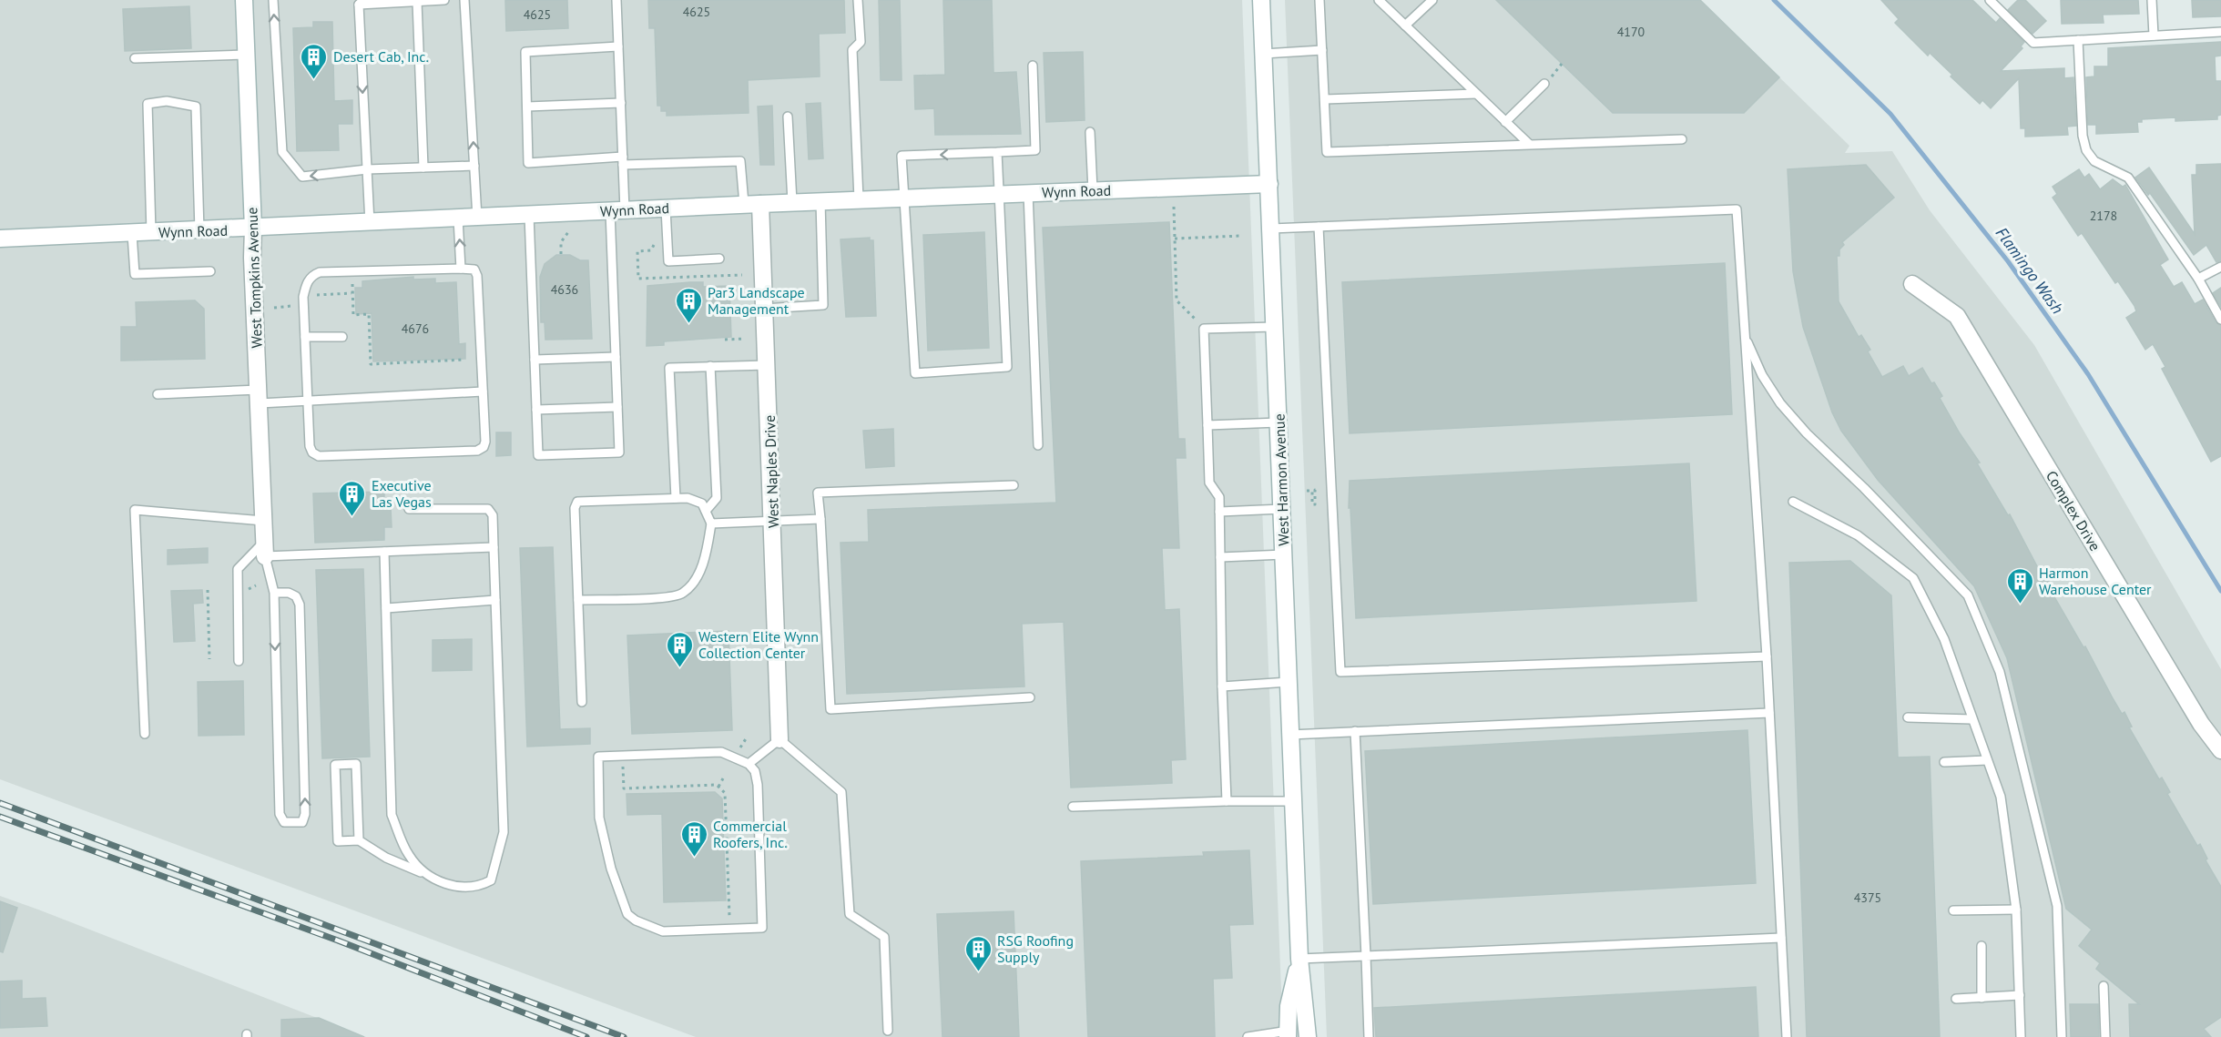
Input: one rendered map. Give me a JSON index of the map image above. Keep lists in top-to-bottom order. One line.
{"streets":{"street":["Wynn Road","West Tompkins Avenue","West Naples Drive","West Harmon Avenue","Complex Drive"]},"crossings":[["Wynn Road","West Tompkins Avenue"],["Wynn Road","West Naples Drive"],["Wynn Road","West Harmon Avenue"]],"water":["Flamingo Wash"],"places":{"building":["Desert Cab, Inc.","Par3 Landscape Management","Executive Las Vegas","Harmon Warehouse Center","Western Elite Wynn Collection Center","Commercial Roofers, Inc.","RSG Roofing Supply"]},"house_numbers":["4625","4625","4170","2178","4636","4676","4375"]}
